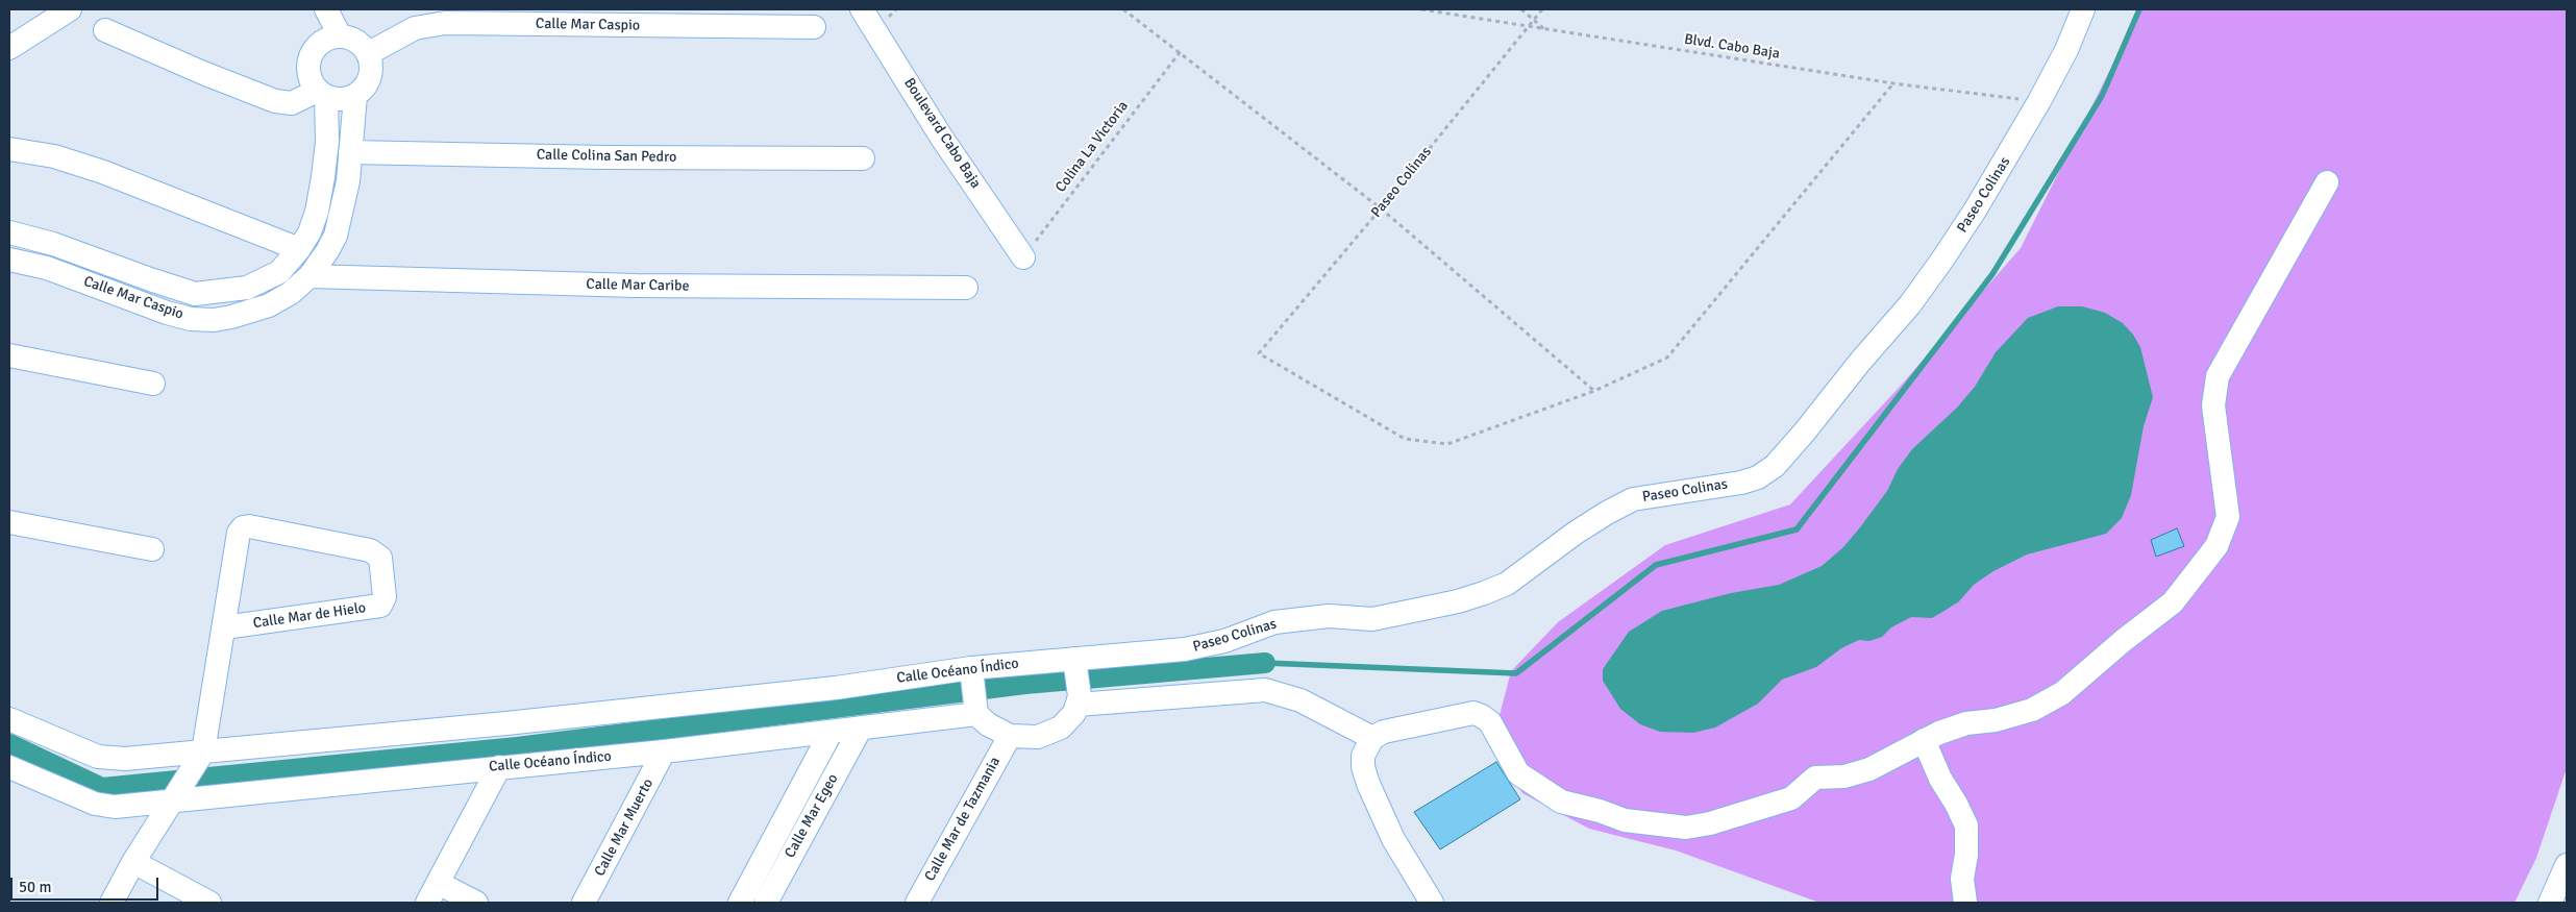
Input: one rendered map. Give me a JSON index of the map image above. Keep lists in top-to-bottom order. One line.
{"streets":{"street":["Calle Mar Caspio","Boulevard Cabo Baja","Calle Colina San Pedro","Paseo Colinas","Calle Mar Caribe","Calle Mar de Hielo","Calle Océano Índico","Calle Mar Egeo","Calle Mar de Tazmania","Calle Mar Muerto"],"path":["Blvd. Cabo Baja","Colina La Victoria"]},"crossings":[["Calle Mar Caspio","Calle Colina San Pedro"],["Calle Mar Caspio","Calle Mar Caribe"],["Blvd. Cabo Baja","Paseo Colinas"],["Boulevard Cabo Baja","Colina La Victoria"],["Paseo Colinas","Calle Océano Índico"],["Calle Mar de Hielo","Calle Océano Índico"],["Calle Océano Índico","Calle Mar Egeo"],["Calle Océano Índico","Calle Mar Muerto"]],"scale_bar":"50 m"}
